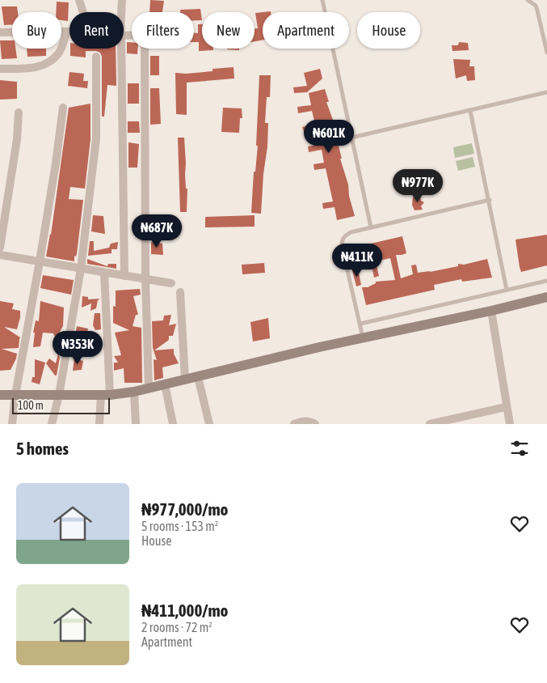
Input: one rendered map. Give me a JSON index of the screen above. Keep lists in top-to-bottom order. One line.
{"scale_bar":"100 m","page":{"chip":["Buy","Rent","Filters","New","Apartment","House"],"price":["₦601K","₦977K","₦687K","₦411K","₦353K"],"scale":"100 m","heading":"5 homes","list":[{"name":"₦977,000/mo","note":"5 rooms · 153 m² · House"},{"name":"₦411,000/mo","note":"2 rooms · 72 m² · Apartment"}]}}
